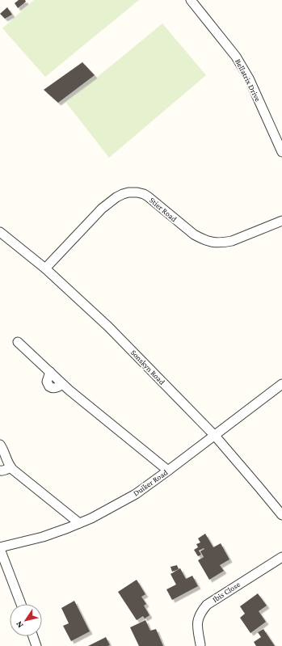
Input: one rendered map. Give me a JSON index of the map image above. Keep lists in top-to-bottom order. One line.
{"streets":{"street":["Bellatrix Drive","Stier Road","Sonskyn Road","Duiker Road","Ibis Close"]},"crossings":[["Stier Road","Sonskyn Road"],["Sonskyn Road","Duiker Road"]],"north":"bottom left"}
